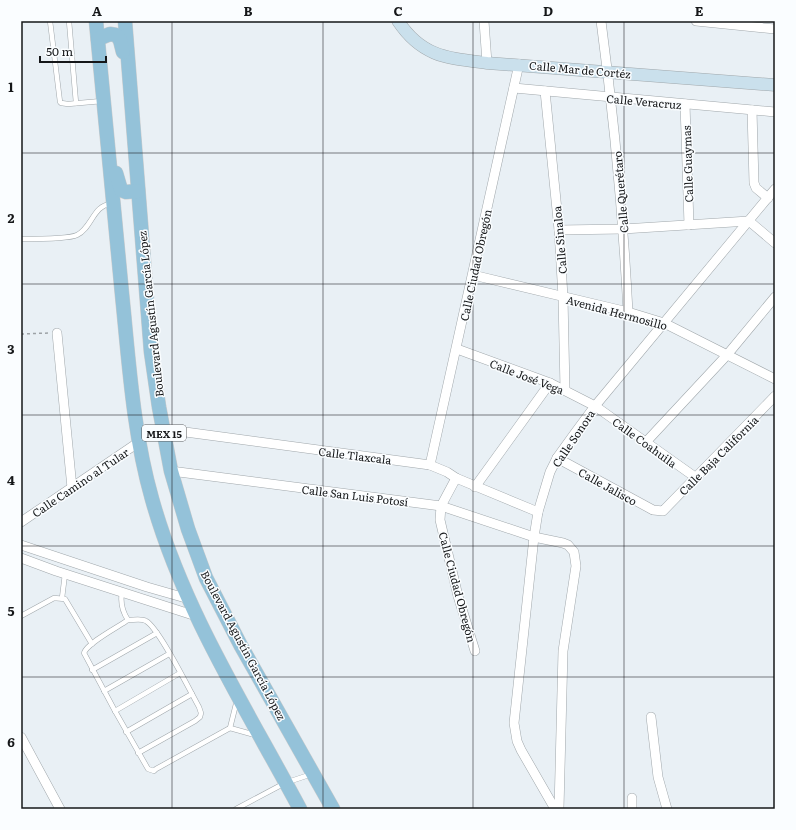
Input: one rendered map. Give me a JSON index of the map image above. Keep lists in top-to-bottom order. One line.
{"streets":{"main road":["Boulevard Agustín García López","MEX 15"],"street":["Calle Mar de Cortéz","Calle Veracruz","Calle Guaymas","Calle Querétaro","Calle Sinaloa","Calle Ciudad Obregón","Avenida Hermosillo","Calle José Vega","Calle Sonora","Calle Coahuila","Calle Tlaxcala","Calle Baja California","Calle Camino al Tular","Calle Jalisco","Calle San Luis Potosí"]},"crossings":[["Calle Mar de Cortéz","Calle Querétaro"],["Calle Mar de Cortéz","Calle Ciudad Obregón"],["Calle Veracruz","Calle Guaymas"],["Calle Veracruz","Calle Querétaro"],["Calle Veracruz","Calle Sinaloa"],["Calle Veracruz","Calle Ciudad Obregón"],["Calle Querétaro","Avenida Hermosillo"],["Calle Sinaloa","Avenida Hermosillo"],["Calle Sinaloa","Calle José Vega"],["Calle Ciudad Obregón","Avenida Hermosillo"],["Calle Ciudad Obregón","Calle José Vega"],["Calle Ciudad Obregón","Calle Tlaxcala"],["Calle Ciudad Obregón","Calle San Luis Potosí"],["Avenida Hermosillo","Calle Sonora"],["Boulevard Agustín García López","Calle Tlaxcala"],["Boulevard Agustín García López","Calle San Luis Potosí"],["Calle José Vega","Calle Sonora"],["Calle José Vega","Calle Coahuila"],["MEX 15","Calle Camino al Tular"],["Calle Sonora","Calle Coahuila"],["Calle Sonora","Calle Tlaxcala"],["Calle Sonora","Calle Jalisco"],["Calle Sonora","Calle San Luis Potosí"],["Calle Coahuila","Calle Baja California"],["Calle Baja California","Calle Jalisco"]],"scale_bar":"50 m","grid":{"columns":["A","B","C","D","E"],"rows":["1","2","3","4","5","6"]}}
